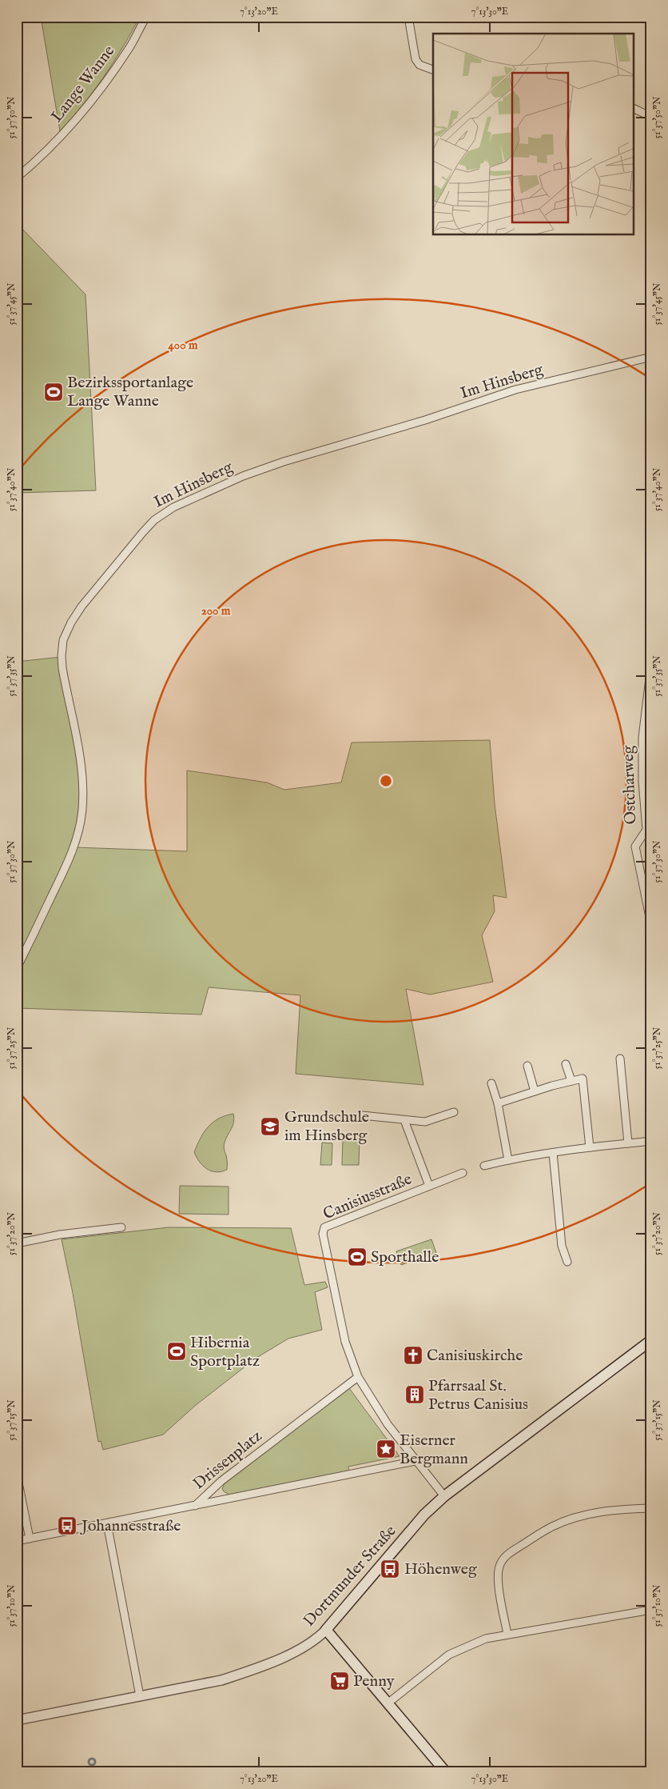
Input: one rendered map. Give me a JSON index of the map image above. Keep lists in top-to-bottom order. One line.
{"streets":{"main road":["Dortmunder Straße"],"street":["Lange Wanne","Im Hinsberg","Ostcharweg","Canisiusstraße","Drissenplatz"]},"crossings":[["Canisiusstraße","Drissenplatz"]],"places":{"sports":["Bezirkssportanlage Lange Wanne","Sporthalle","Hibernia Sportplatz"],"school or university":["Grundschule im Hinsberg"],"church":["Canisiuskirche"],"building":["Pfarrsaal St. Petrus Canisius"],"place":["Eiserner Bergmann"],"bus stop":["Johannesstraße","Höhenweg"],"supermarket":["Penny"]},"coordinates":["7°13'20\"E","7°13'30\"E","51°37'50\"N","51°37'45\"N","51°37'40\"N","51°37'35\"N","51°37'30\"N","51°37'25\"N","51°37'20\"N","51°37'15\"N","51°37'10\"N"],"rings":["400 m","200 m"]}
